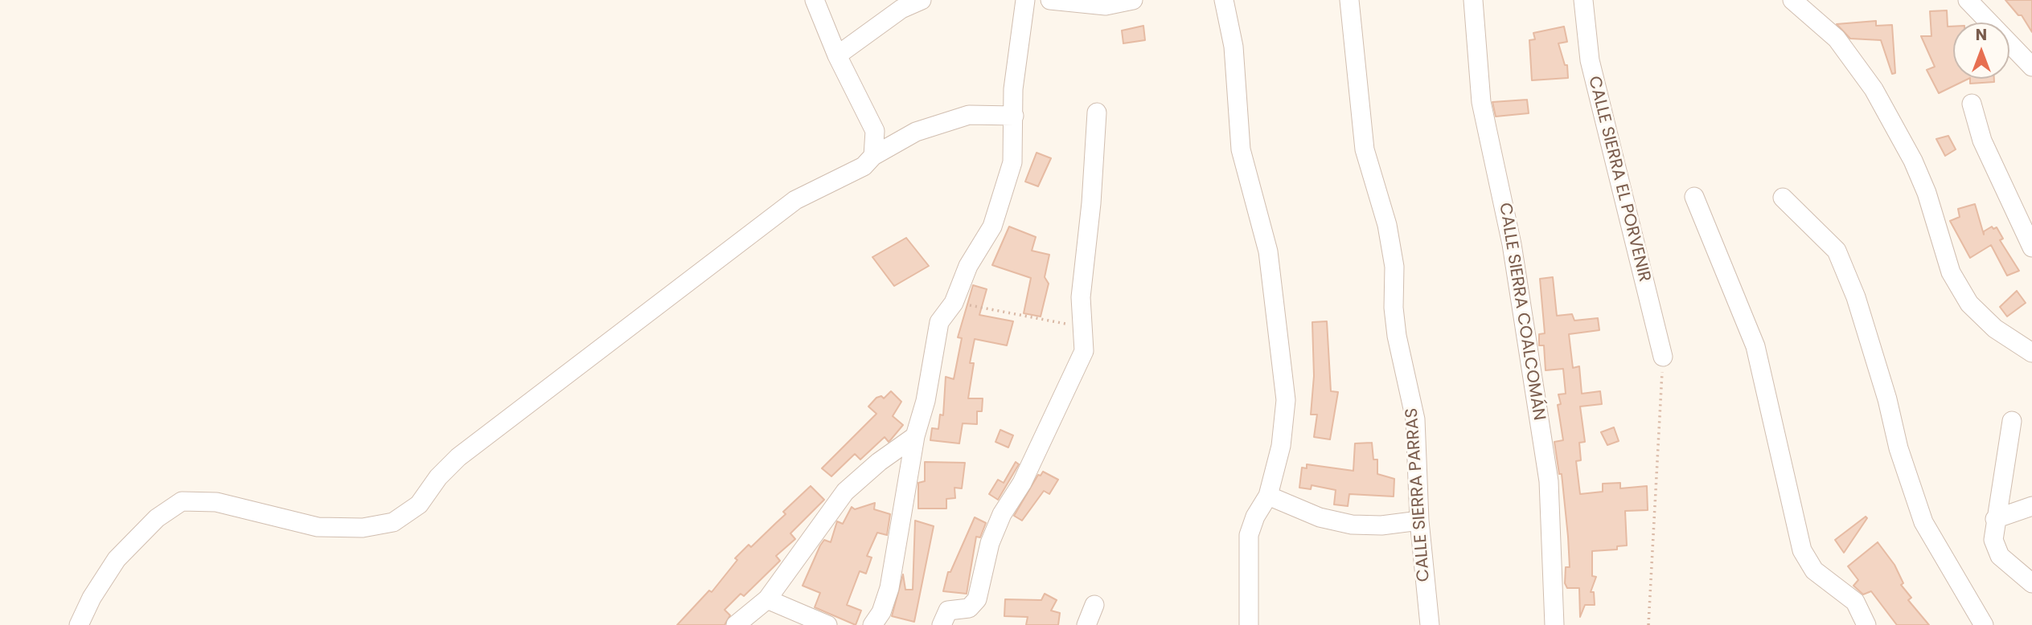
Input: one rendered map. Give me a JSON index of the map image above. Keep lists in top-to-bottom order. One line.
{"streets":{"street":["CALLE SIERRA EL PORVENIR","CALLE SIERRA COALCOMÁN","CALLE SIERRA PARRAS"]},"north":"top"}
